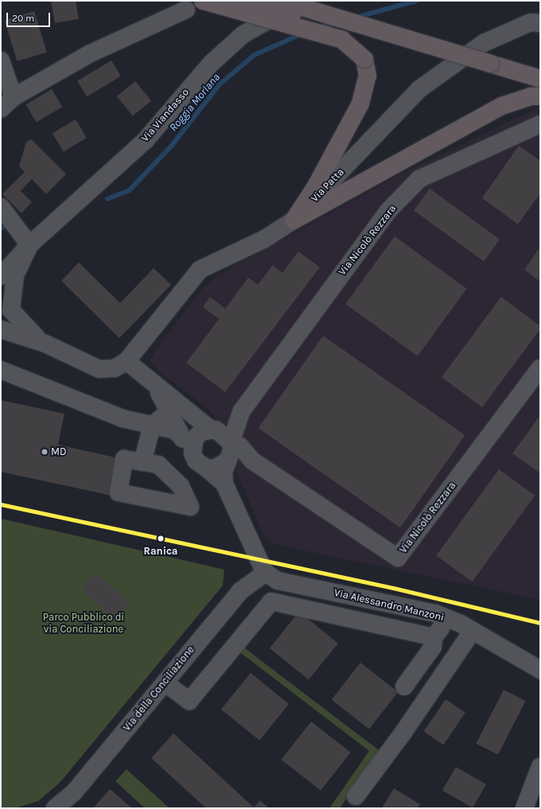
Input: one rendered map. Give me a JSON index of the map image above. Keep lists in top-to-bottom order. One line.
{"streets":{"street":["Via Viandasso","Via Patta","Via Nicolò Rezzara","Via Alessandro Manzoni","Via della Conciliazione"]},"crossings":[["Via Alessandro Manzoni","Via della Conciliazione"]],"water":["Roggia Morlana"],"parks":["Parco Pubblico di via Conciliazione"],"places":["MD","Ranica"],"scale_bar":"20 m"}
